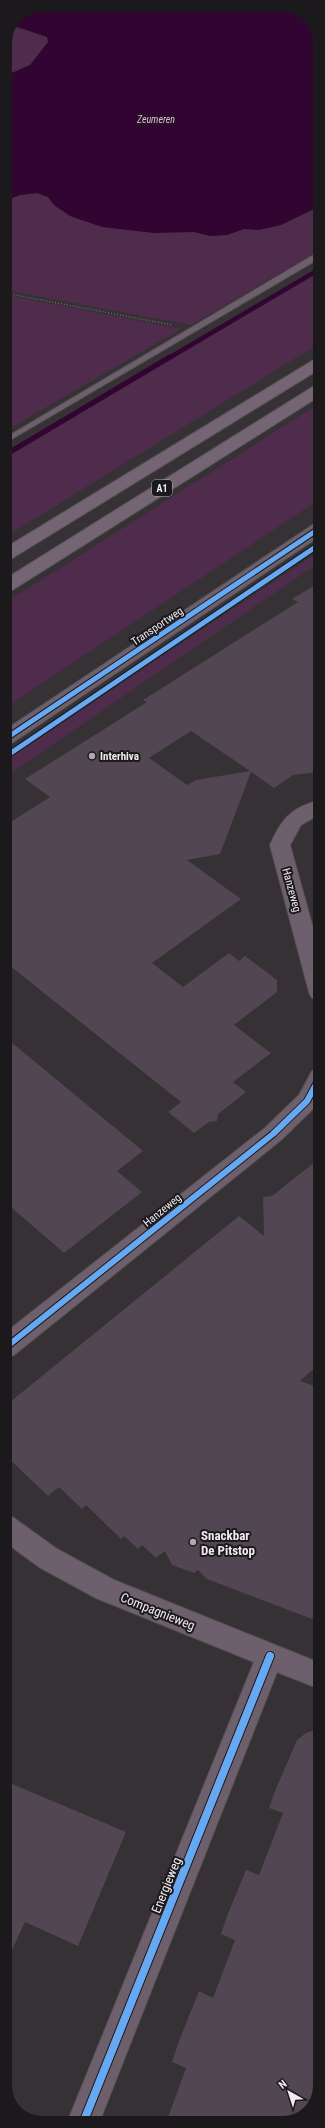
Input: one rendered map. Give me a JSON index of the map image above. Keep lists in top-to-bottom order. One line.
{"streets":{"highway":["A1"],"street":["Transportweg","Hanzeweg","Compagnieweg","Energieweg"]},"crossings":[["Compagnieweg","Energieweg"]],"water":["Zeumeren"],"places":["Interhiva","Snackbar De Pitstop"],"north":"top left"}
